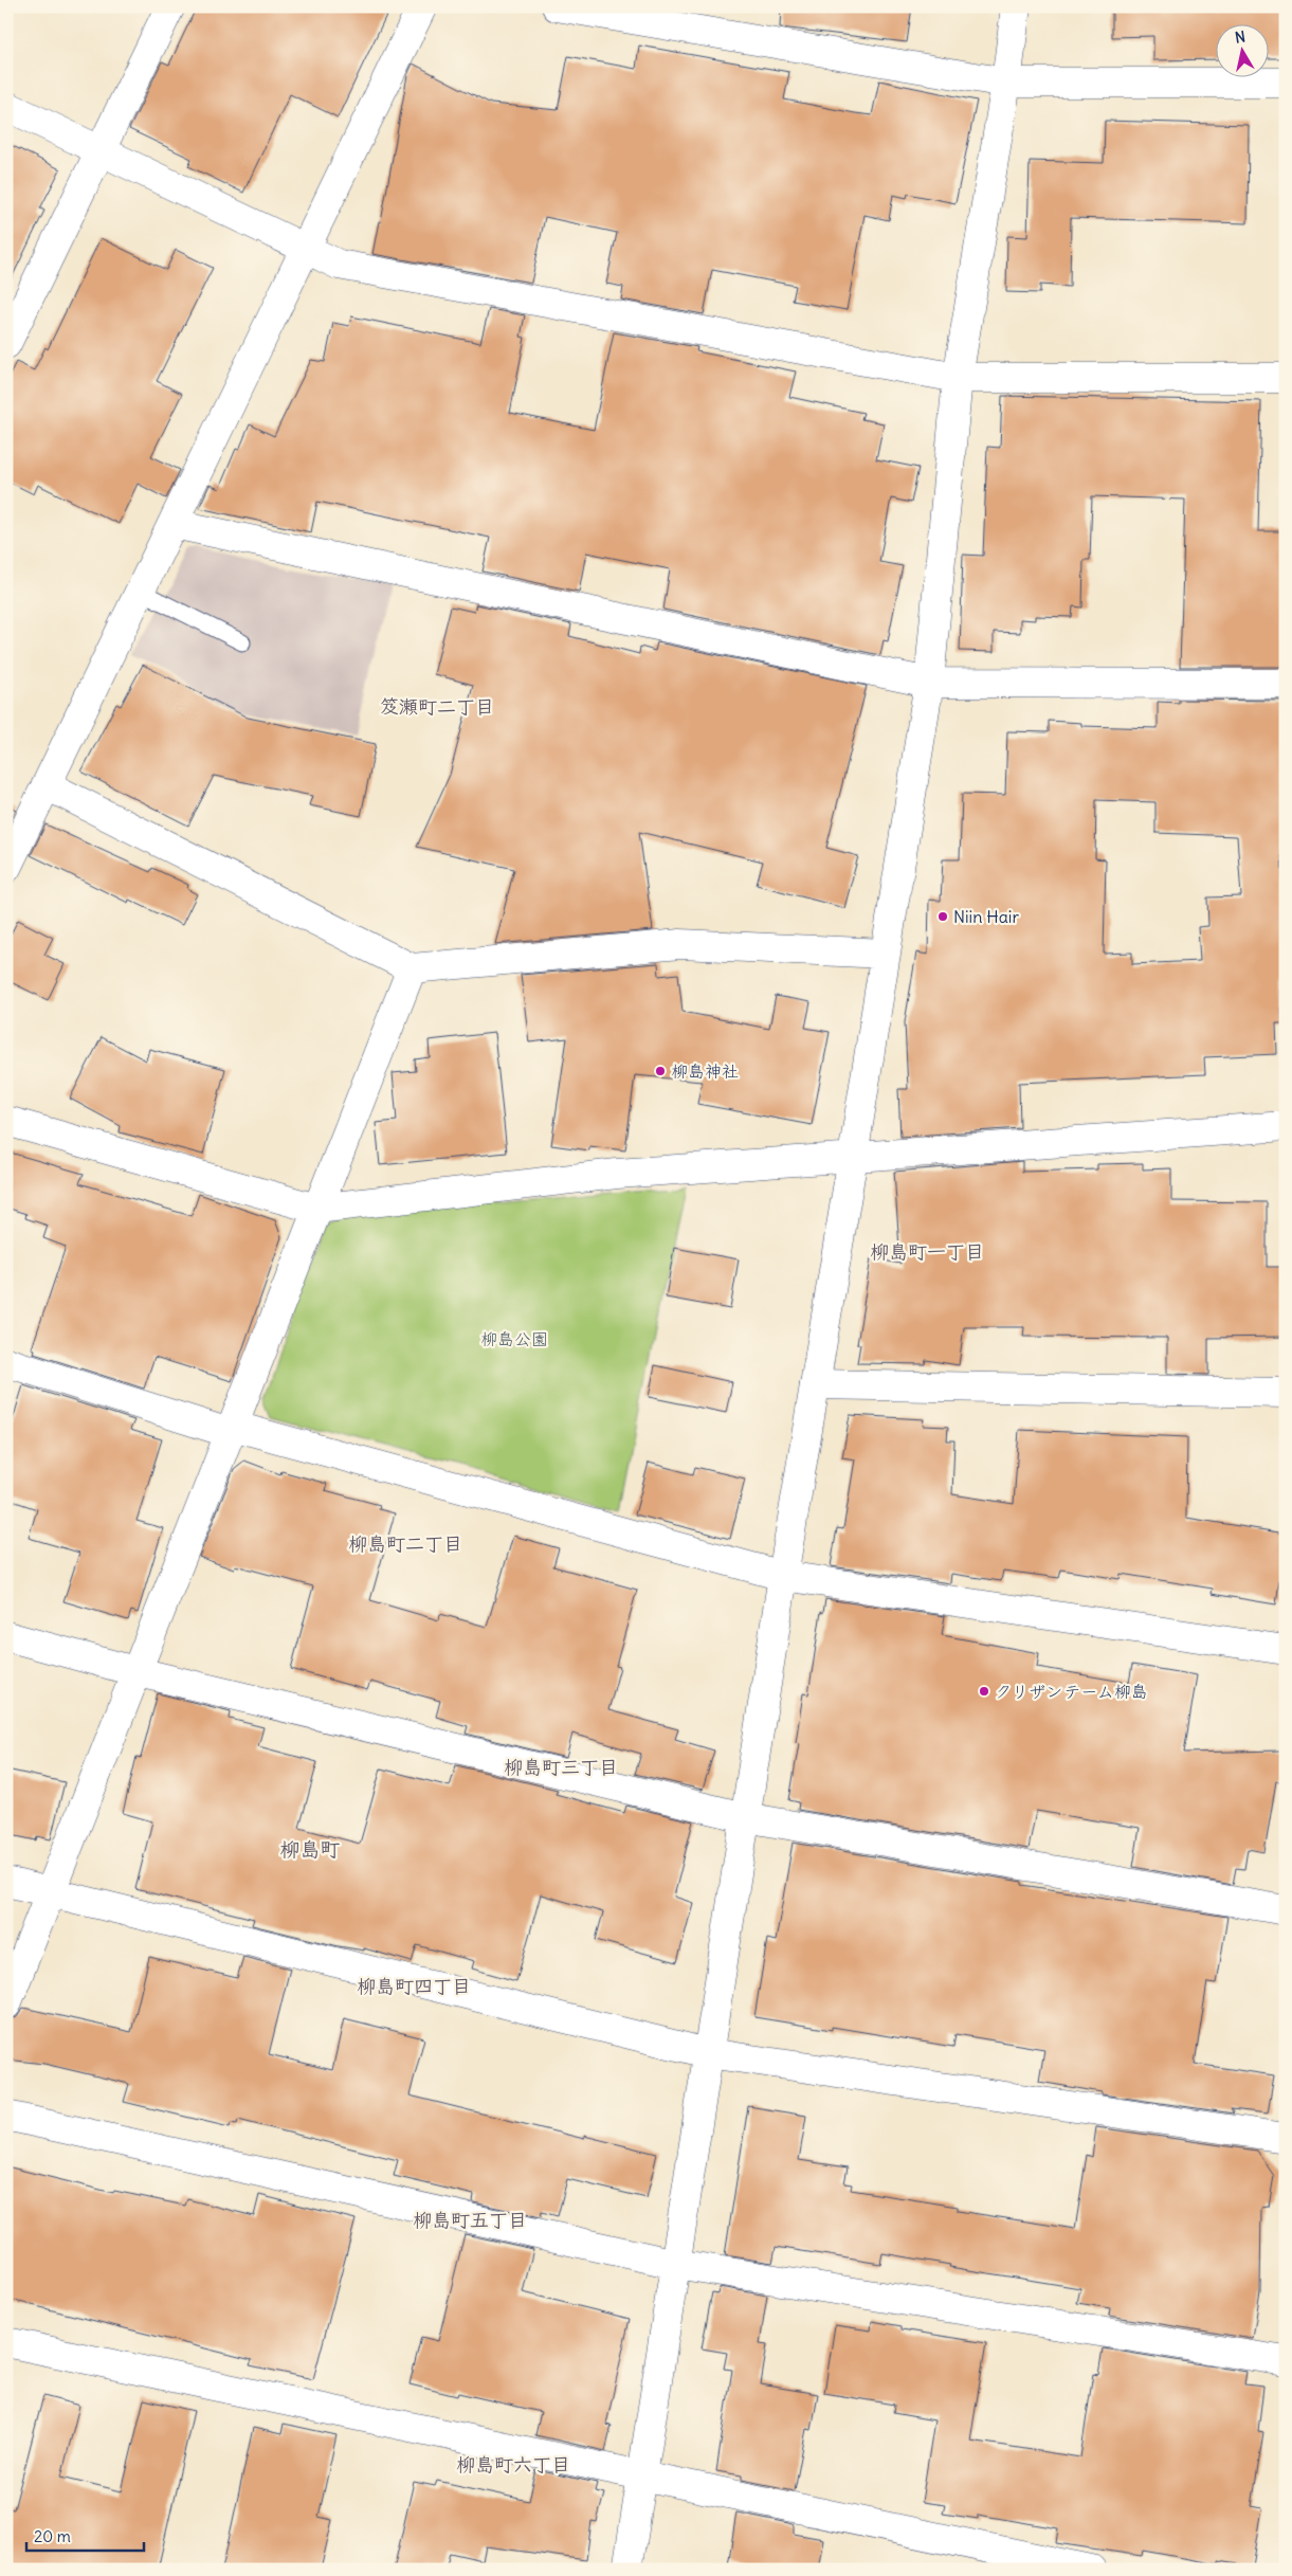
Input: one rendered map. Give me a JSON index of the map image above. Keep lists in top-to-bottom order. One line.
{"districts":["笈瀬町二丁目","柳島町一丁目","柳島町二丁目","柳島町三丁目","柳島町","柳島町四丁目","柳島町五丁目","柳島町六丁目"],"parks":["柳島公園"],"places":["Niin Hair","柳島神社","クリザンテーム柳島"],"scale_bar":"20 m","north":"top"}
